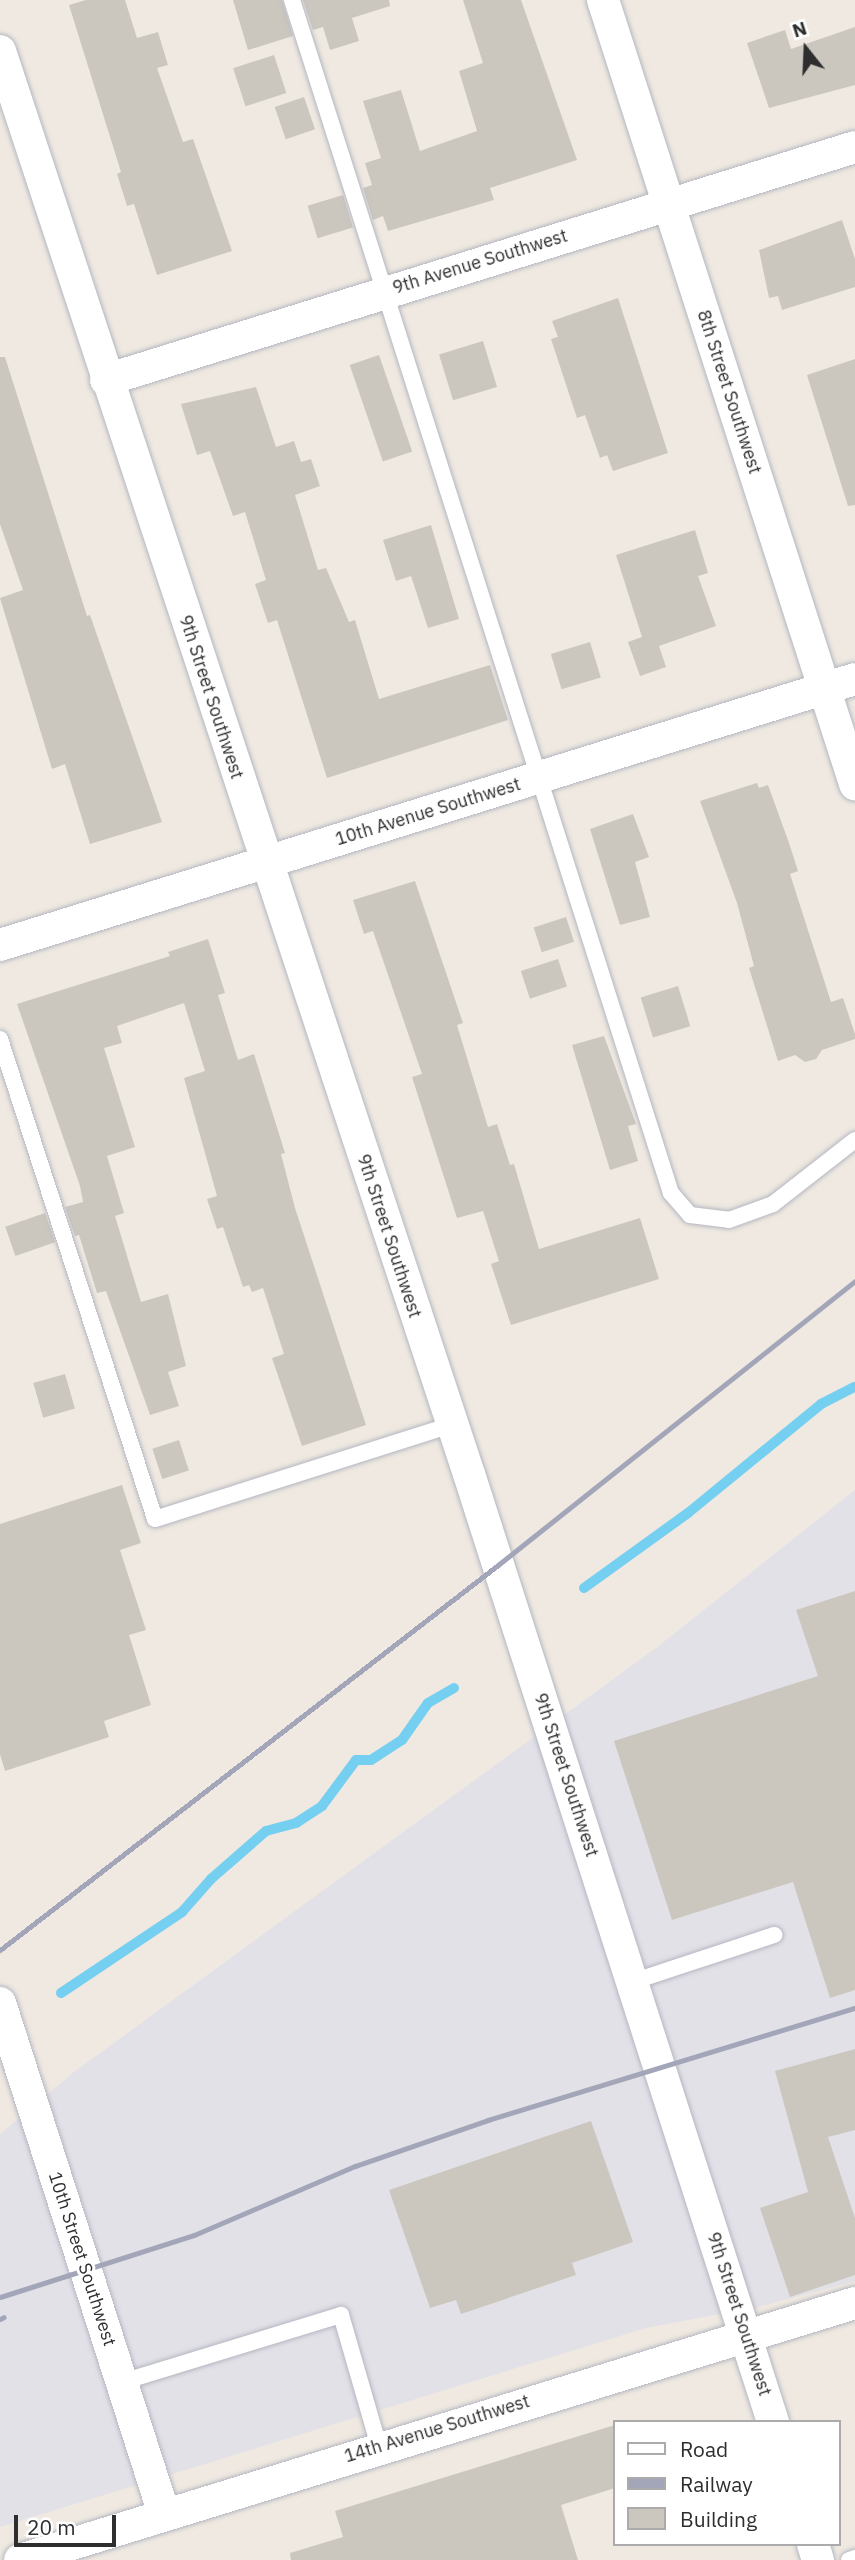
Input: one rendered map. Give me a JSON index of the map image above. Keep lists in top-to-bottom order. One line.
{"streets":{"street":["9th Avenue Southwest","8th Street Southwest","9th Street Southwest","10th Avenue Southwest","10th Street Southwest","14th Avenue Southwest"]},"crossings":[["9th Avenue Southwest","8th Street Southwest"],["9th Avenue Southwest","9th Street Southwest"],["8th Street Southwest","10th Avenue Southwest"],["9th Street Southwest","10th Avenue Southwest"],["9th Street Southwest","14th Avenue Southwest"],["10th Street Southwest","14th Avenue Southwest"]],"legend":["Road","Railway","Building"],"scale_bar":"20 m","north":"top"}
